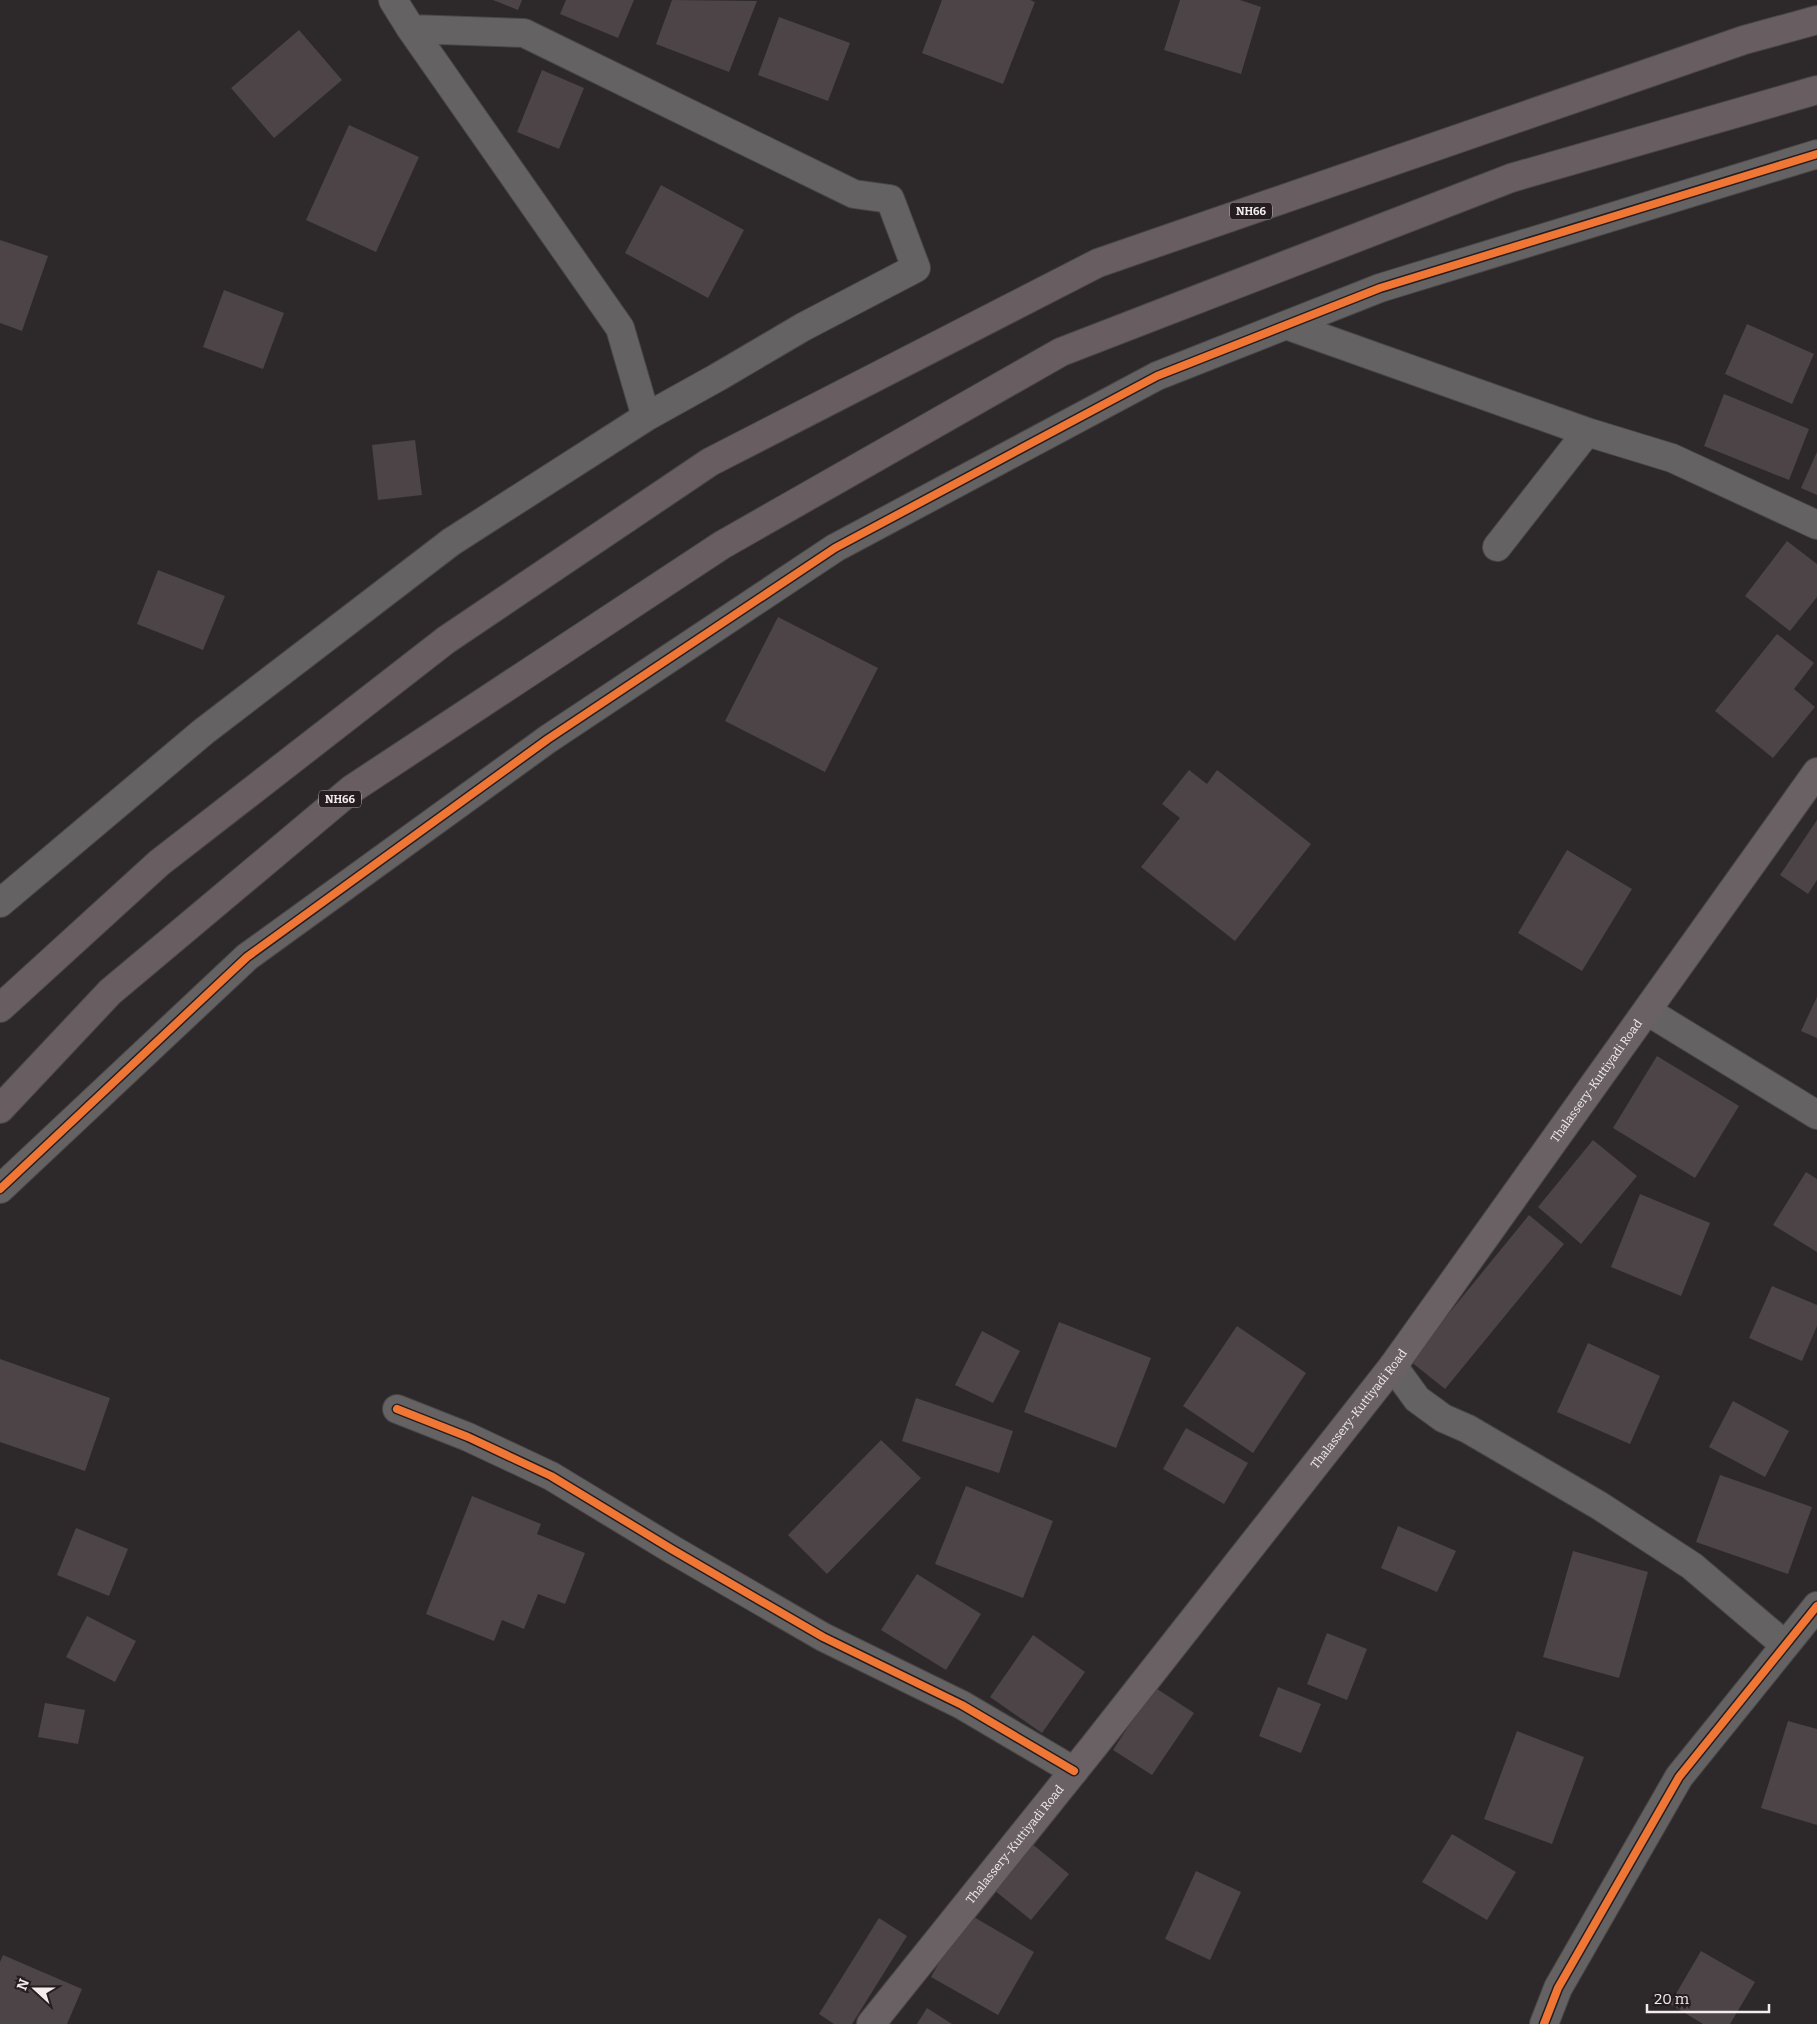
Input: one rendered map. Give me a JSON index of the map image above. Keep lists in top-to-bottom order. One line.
{"streets":{"highway":["NH66"],"main road":["Thalassery-Kuttiyadi Road"]},"scale_bar":"20 m","north":"left"}
